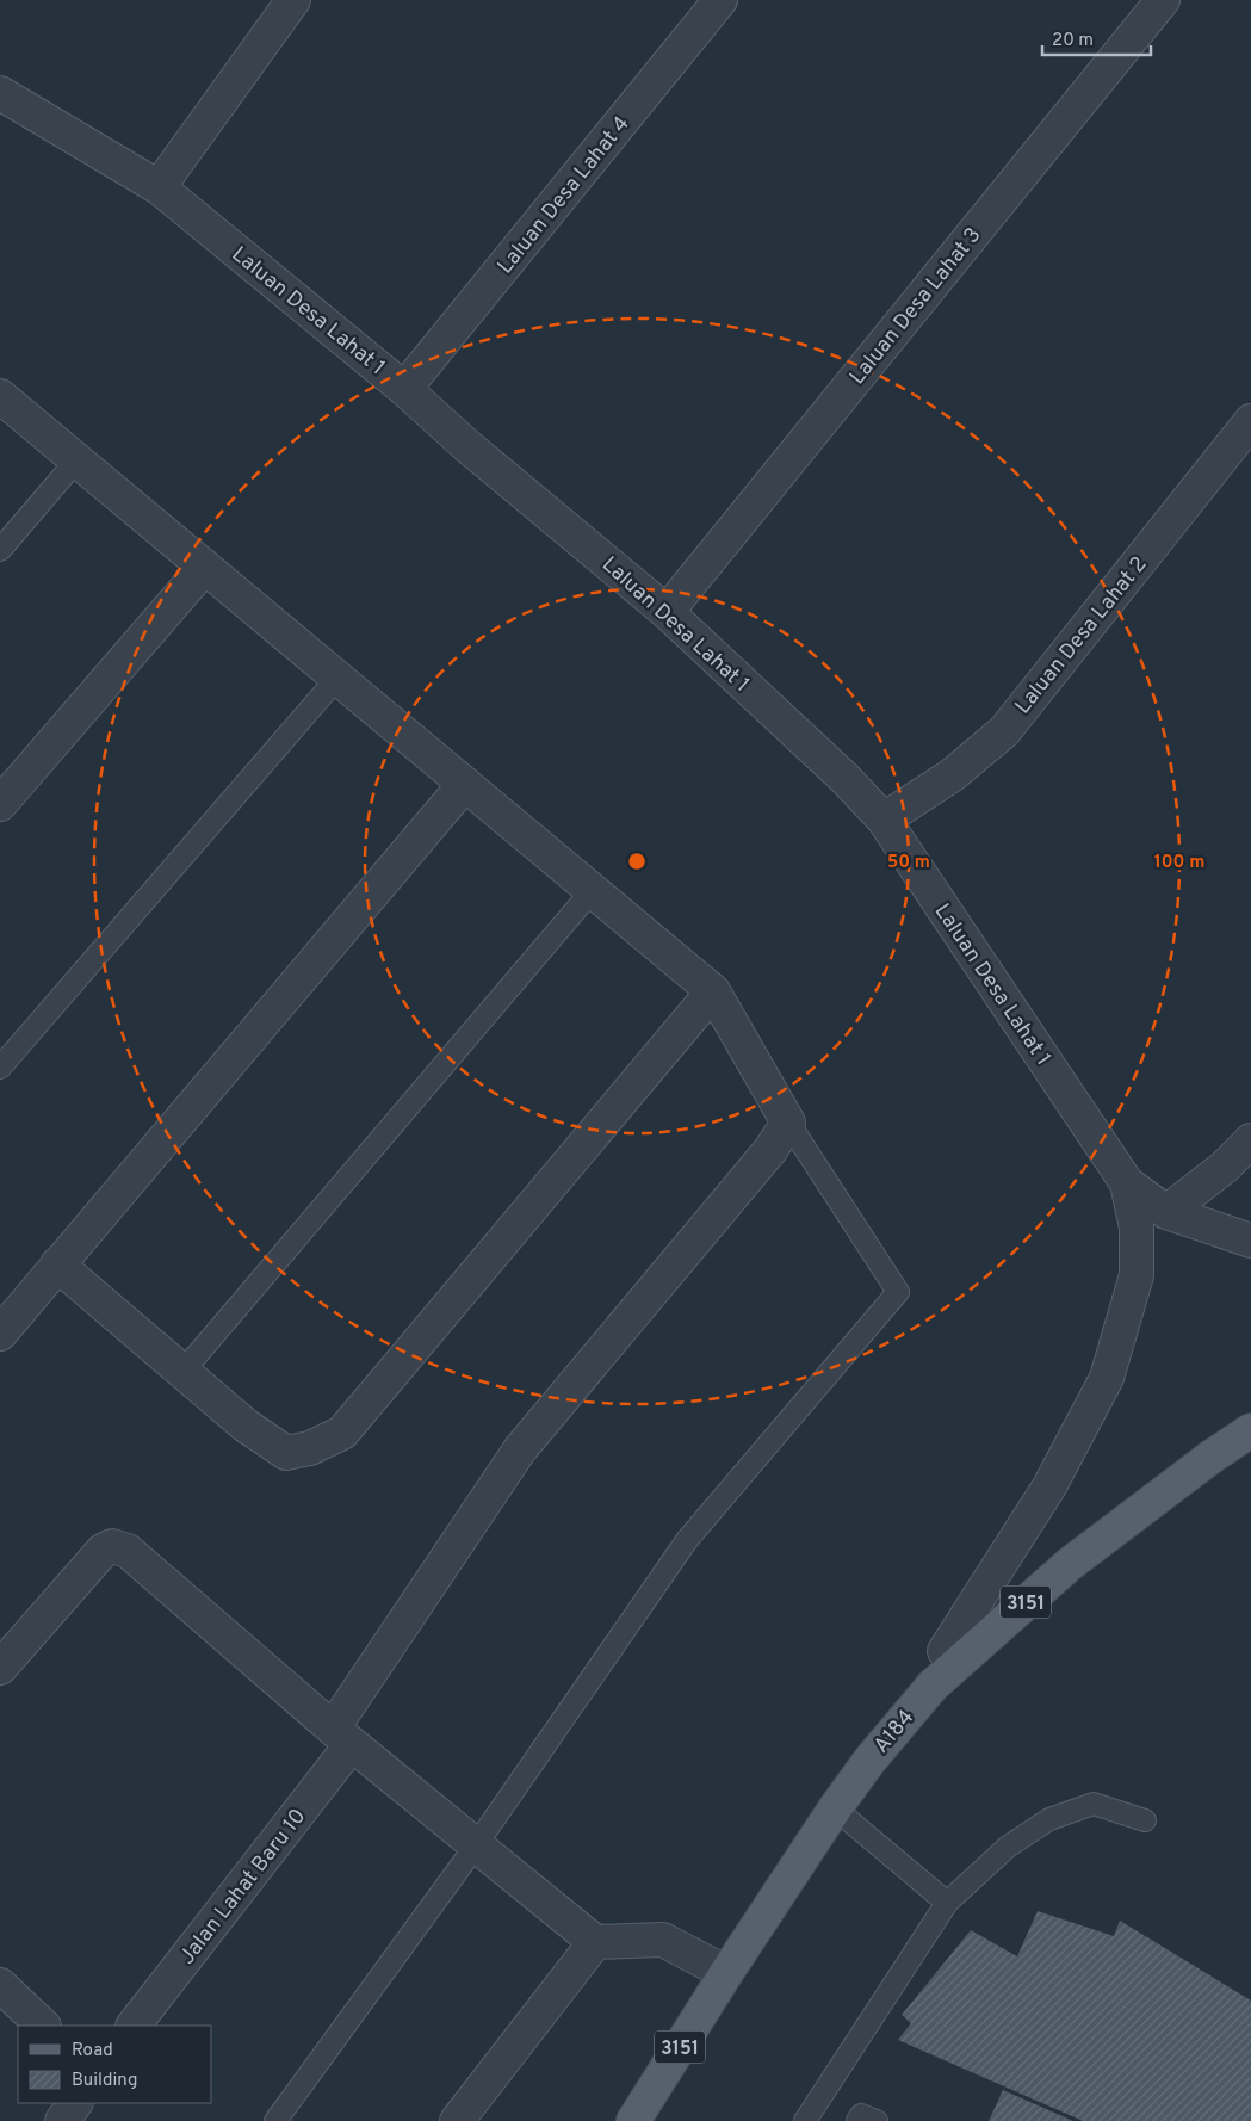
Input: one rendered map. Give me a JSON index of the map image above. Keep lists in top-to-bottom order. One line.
{"streets":{"main road":["3151","A184"],"street":["Laluan Desa Lahat 4","Laluan Desa Lahat 3","Laluan Desa Lahat 1","Laluan Desa Lahat 2","Jalan Lahat Baru 10"]},"crossings":[["Laluan Desa Lahat 4","Laluan Desa Lahat 1"],["Laluan Desa Lahat 3","Laluan Desa Lahat 1"],["Laluan Desa Lahat 1","Laluan Desa Lahat 2"]],"legend":["Road","Building"],"scale_bar":"20 m","rings":["50 m","100 m"]}
